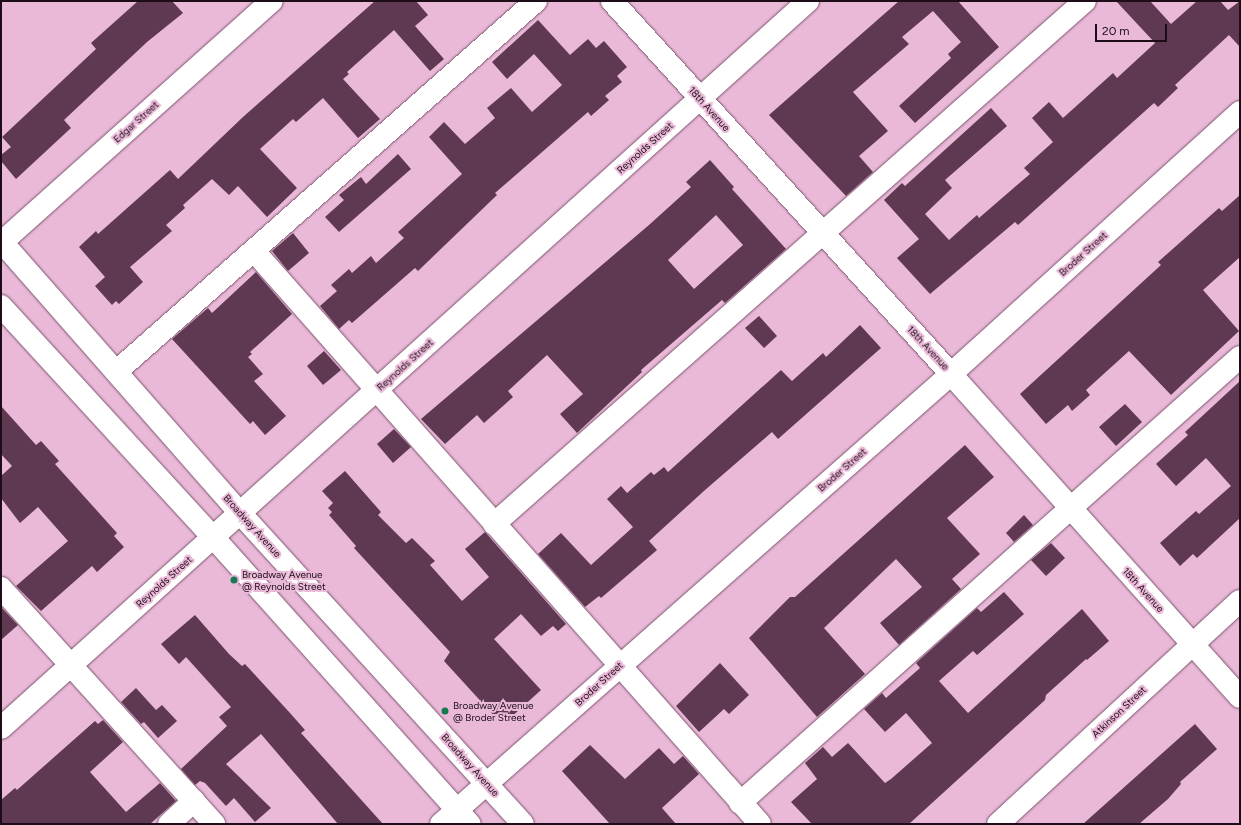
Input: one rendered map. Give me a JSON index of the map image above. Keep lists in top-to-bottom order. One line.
{"streets":{"street":["18th Avenue","Edgar Street","Reynolds Street","Broder Street","Broadway Avenue","Atkinson Street"]},"crossings":[["18th Avenue","Reynolds Street"],["18th Avenue","Broder Street"],["18th Avenue","Atkinson Street"],["Edgar Street","Broadway Avenue"],["Reynolds Street","Broadway Avenue"],["Broder Street","Broadway Avenue"]],"places":["Broadway Avenue @ Reynolds Street","Broadway Avenue @ Broder Street"],"scale_bar":"20 m"}
